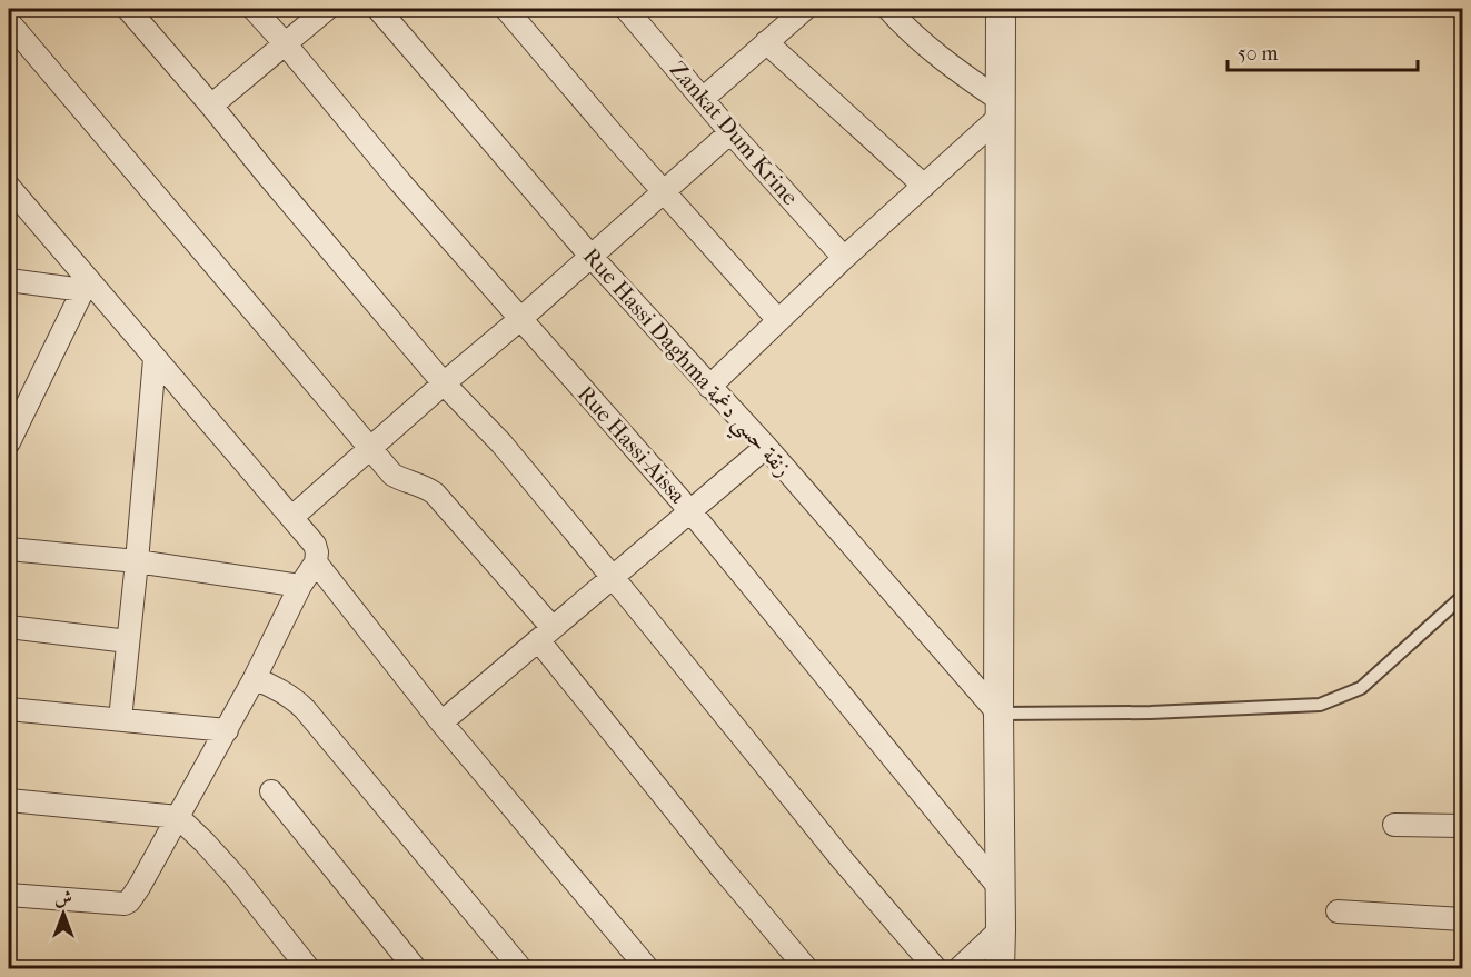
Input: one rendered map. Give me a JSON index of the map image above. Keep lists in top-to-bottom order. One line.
{"streets":{"street":["Zankat Dum Krine","Rue Hassi Daghma زنقة حسي دغمة","Rue Hassi-Aissa"]},"scale_bar":"50 m","north":"top"}
